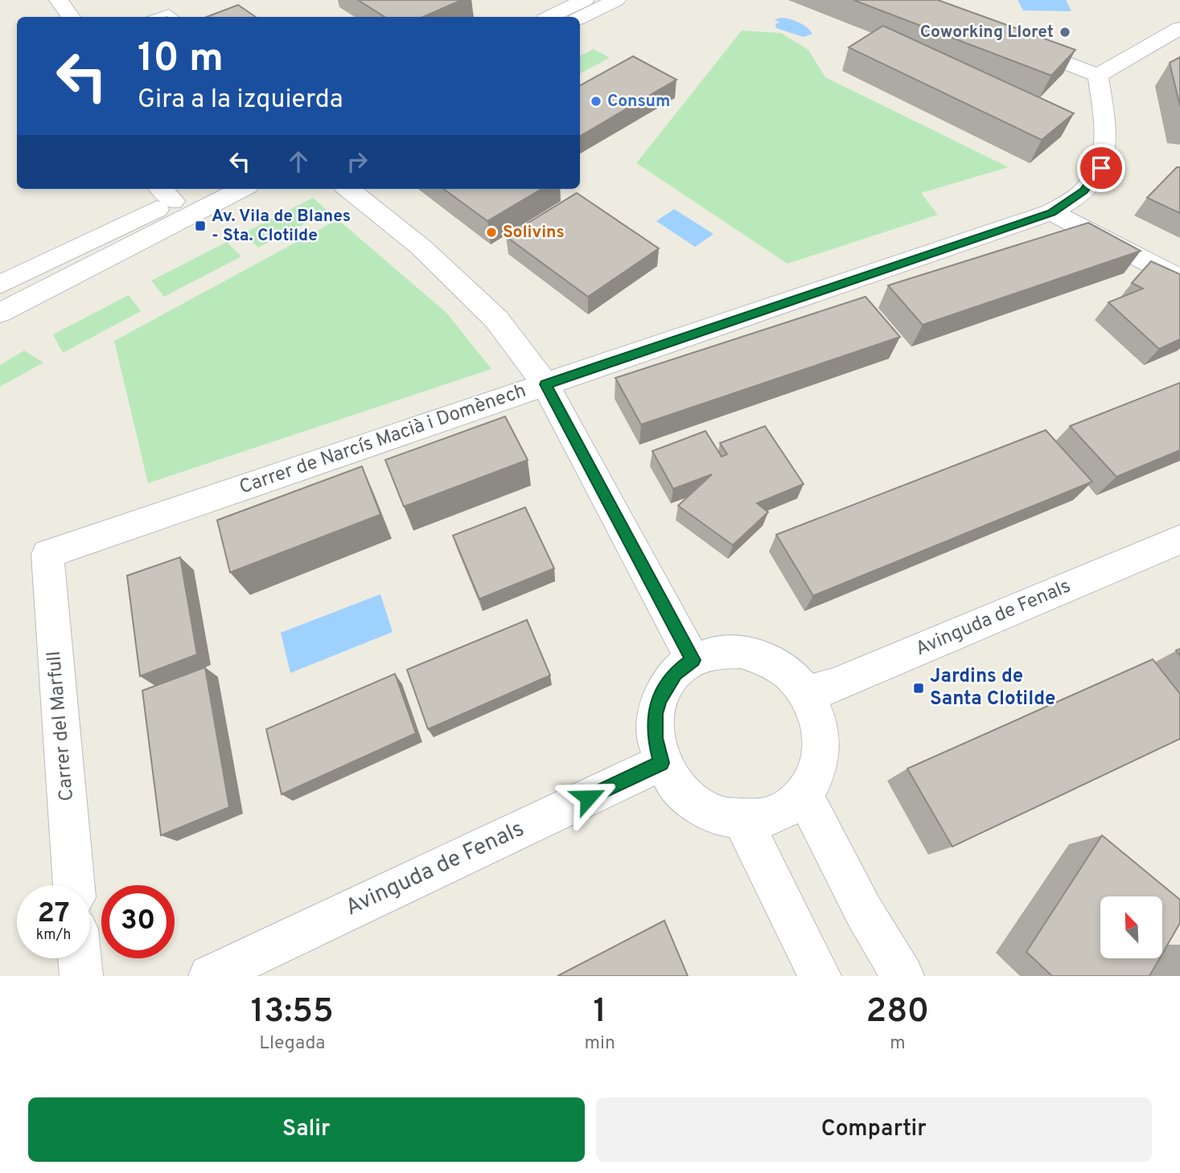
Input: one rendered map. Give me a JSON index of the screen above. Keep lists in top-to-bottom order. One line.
{"streets":{"street":["Carrer de Narcís Macià i Domènech","Avinguda de Fenals","Carrer del Marfull"]},"crossings":[["Carrer de Narcís Macià i Domènech","Carrer del Marfull"]],"places":{"other":["Coworking Lloret","Consum","Solivins"],"transit":["Av. Vila de Blanes - Sta. Clotilde","Jardins de Santa Clotilde"]},"north":"top left","page":{"turn":["10 m","Gira a la izquierda"],"speed":"27 km/h","limit":"30","eta":["13:55","Llegada","1","min","280","m"],"buttons":["Salir","Compartir"]}}
